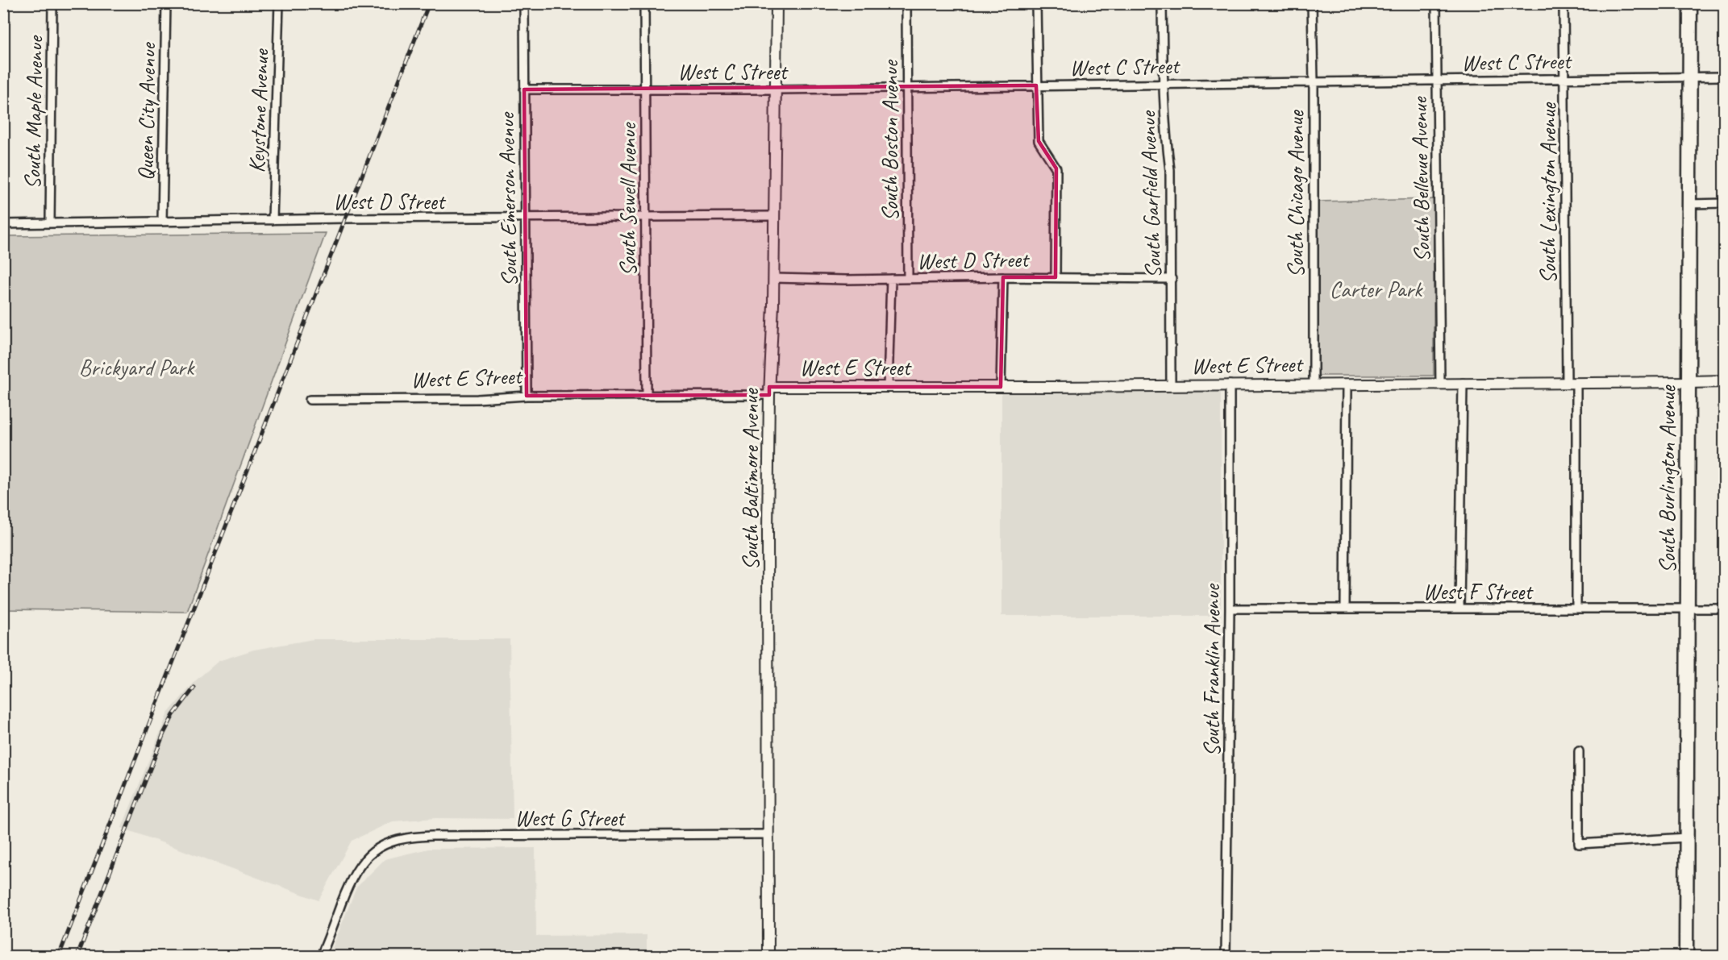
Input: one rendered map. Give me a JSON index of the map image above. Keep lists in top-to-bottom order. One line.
{"streets":{"highway":["South Burlington Avenue"],"main road":["West E Street"],"street":["West C Street","Keystone Avenue","Queen City Avenue","South Maple Avenue","South Boston Avenue","South Bellevue Avenue","South Lexington Avenue","South Chicago Avenue","South Garfield Avenue","South Emerson Avenue","South Sewell Avenue","West D Street","South Baltimore Avenue","West F Street","South Franklin Avenue","West G Street"]},"crossings":[["West C Street","South Boston Avenue"],["West C Street","South Bellevue Avenue"],["West C Street","South Lexington Avenue"],["West C Street","South Chicago Avenue"],["West C Street","South Garfield Avenue"],["West C Street","South Emerson Avenue"],["West C Street","South Sewell Avenue"],["West C Street","South Baltimore Avenue"],["West C Street","South Burlington Avenue"],["Keystone Avenue","West D Street"],["Queen City Avenue","West D Street"],["South Maple Avenue","West D Street"],["South Boston Avenue","West D Street"],["South Bellevue Avenue","West E Street"],["South Lexington Avenue","West E Street"],["South Lexington Avenue","West F Street"],["South Chicago Avenue","West E Street"],["South Garfield Avenue","West D Street"],["South Garfield Avenue","West E Street"],["South Emerson Avenue","West D Street"],["South Emerson Avenue","West E Street"],["South Sewell Avenue","West D Street"],["South Sewell Avenue","West E Street"],["West D Street","South Baltimore Avenue"],["West E Street","South Baltimore Avenue"],["West E Street","South Burlington Avenue"],["West E Street","South Franklin Avenue"],["South Baltimore Avenue","West G Street"],["South Burlington Avenue","West F Street"],["West F Street","South Franklin Avenue"]],"parks":["Carter Park","Brickyard Park"]}
